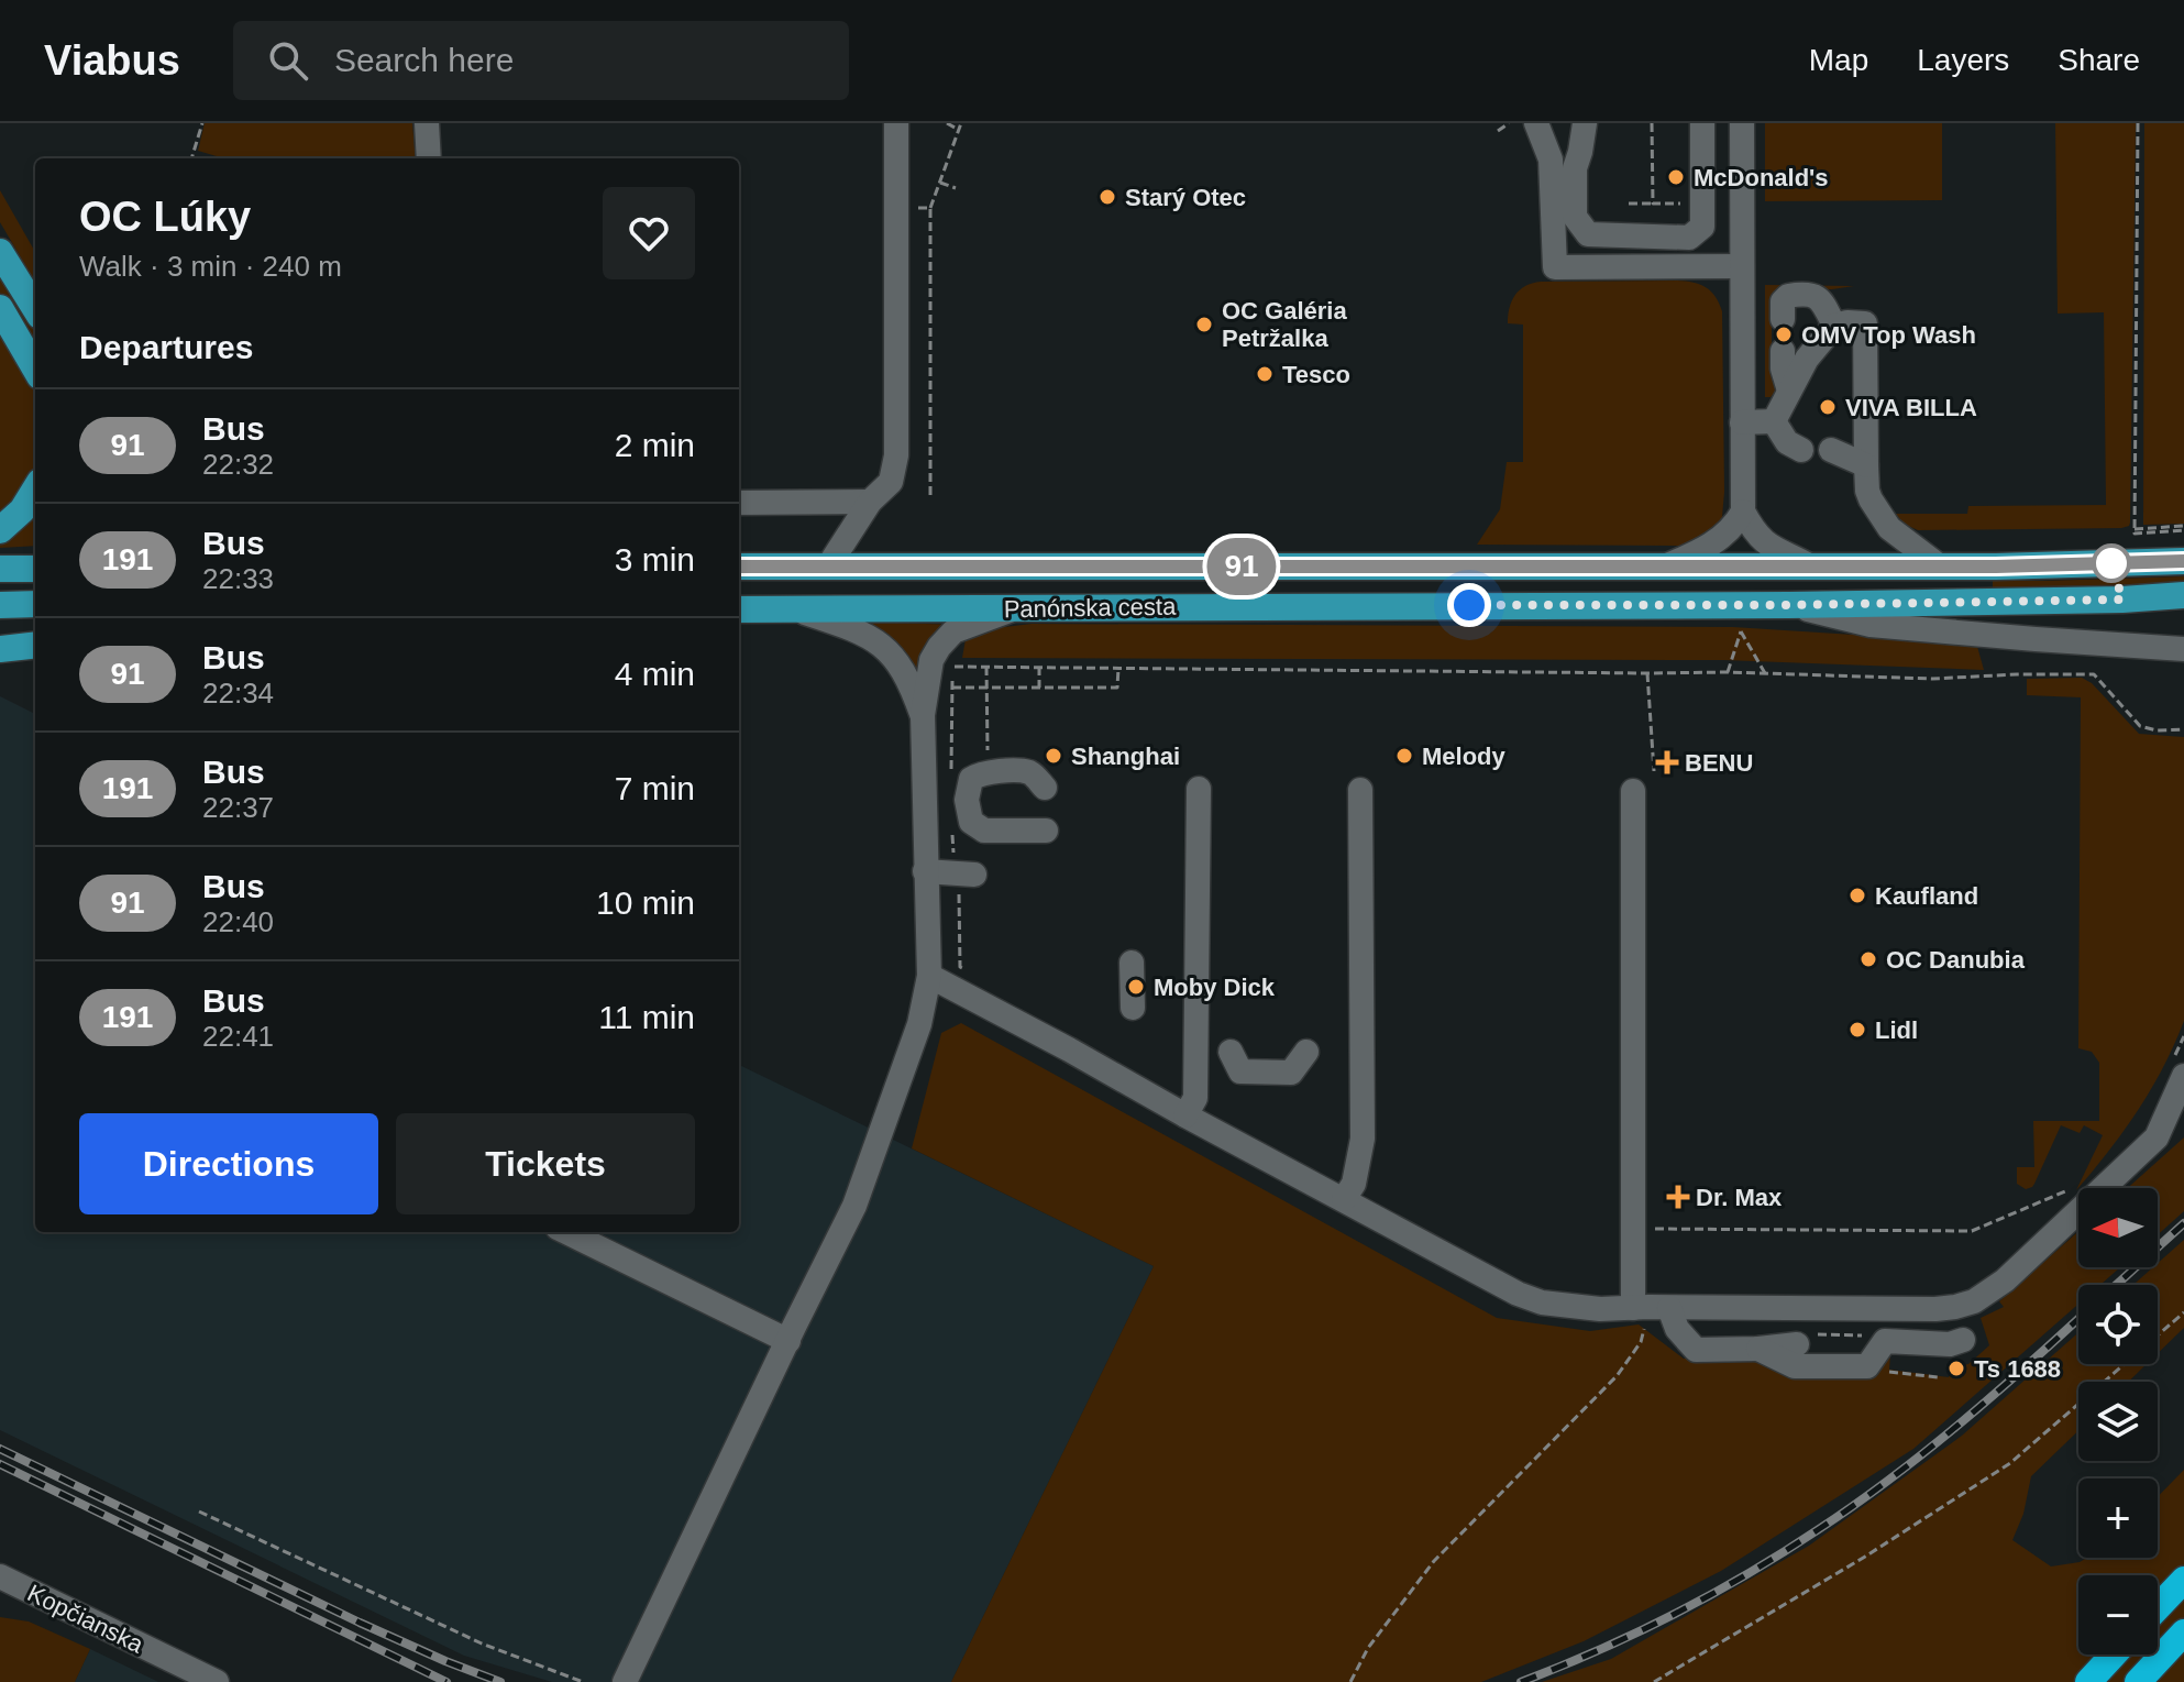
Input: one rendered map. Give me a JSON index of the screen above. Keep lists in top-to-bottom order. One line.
{"streets":{"main road":["Panónska cesta"],"street":["Kopčianska"]},"places":{"other":["McDonald's","Starý Otec","OC Galéria Petržalka","OMV Top Wash","Tesco","VIVA BILLA","Shanghai","Melody","Kaufland","OC Danubia","Moby Dick","Lidl","Ts 1688"],"health":["BENU","Dr. Max"]},"lines":["bus line 91"],"north":"left","page":{"header":"Viabus","search":"Search here","nav":["Map","Layers","Share"],"on_map":"91","heading":[["OC Lúky","Walk · 3 min · 240 m"],"Departures"],"list":[{"mark":"91","name":"Bus","note":"22:32","value":"2 min"},{"mark":"191","name":"Bus","note":"22:33","value":"3 min"},{"mark":"91","name":"Bus","note":"22:34","value":"4 min"},{"mark":"191","name":"Bus","note":"22:37","value":"7 min"},{"mark":"91","name":"Bus","note":"22:40","value":"10 min"},{"mark":"191","name":"Bus","note":"22:41","value":"11 min"}],"buttons":["Directions","Tickets"],"map_buttons":["+","−"]}}
